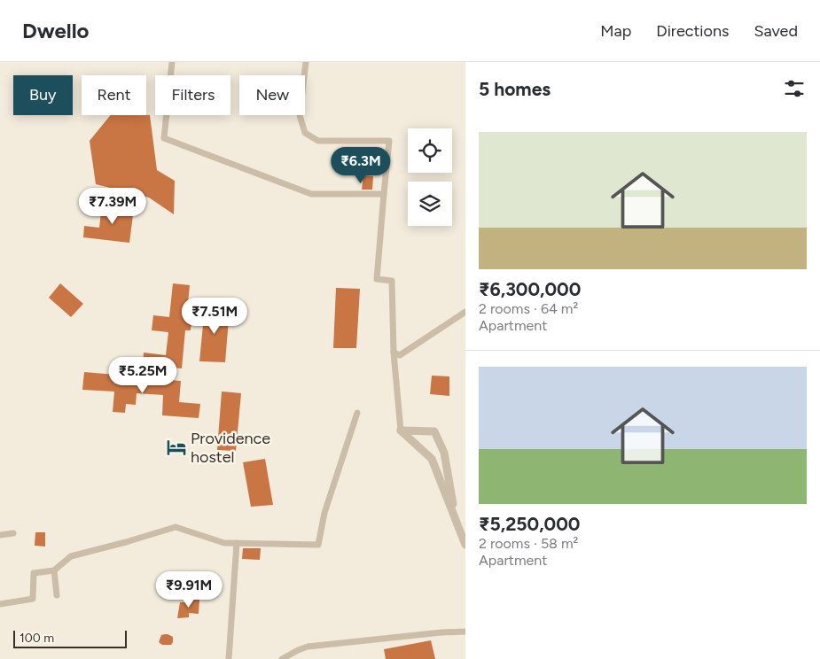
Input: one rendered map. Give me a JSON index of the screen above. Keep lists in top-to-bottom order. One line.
{"places":{"hotel":["Providence hostel"]},"scale_bar":"100 m","page":{"header":"Dwello","nav":["Map","Directions","Saved"],"heading":"5 homes","chip":["Buy","Rent","Filters","New"],"list":[{"name":"₹6,300,000","note":"2 rooms · 64 m² · Apartment"},{"name":"₹5,250,000","note":"2 rooms · 58 m² · Apartment"}],"price":["₹6.3M","₹7.39M","₹7.51M","₹5.25M","₹9.91M"],"scale":"100 m"}}
